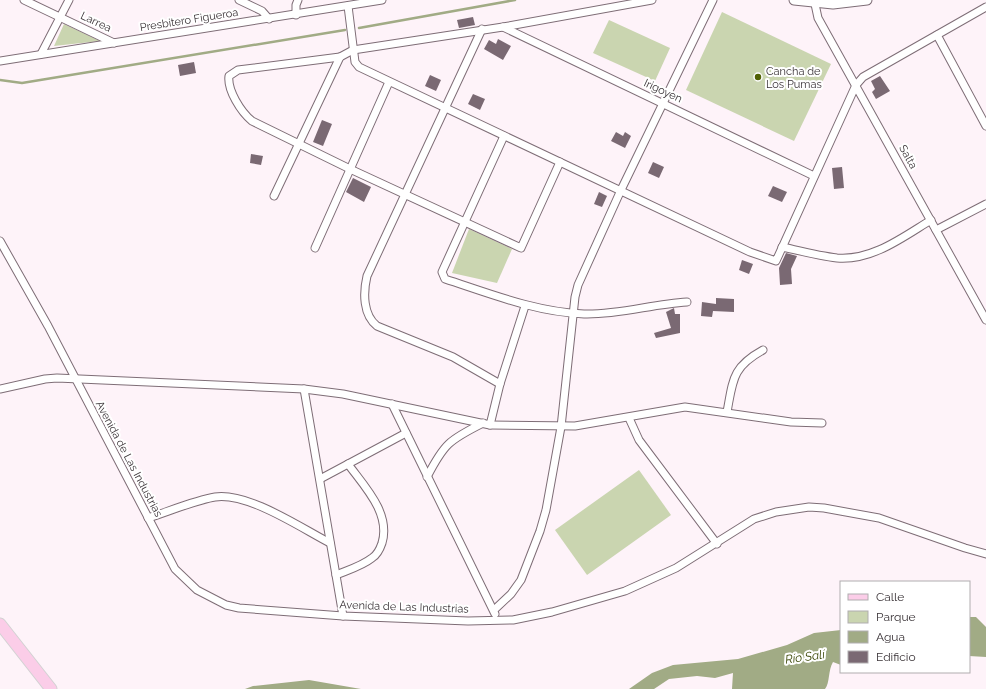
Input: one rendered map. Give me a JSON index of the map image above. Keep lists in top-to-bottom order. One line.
{"streets":{"street":["Presbitero Figueroa","Larrea","Irigoyen","Salta","Avenida de Las Industrias"]},"crossings":[["Presbitero Figueroa","Larrea"]],"water":["Río Salí"],"places":["Cancha de Los Pumas"],"legend":["Calle","Parque","Agua","Edificio"]}
